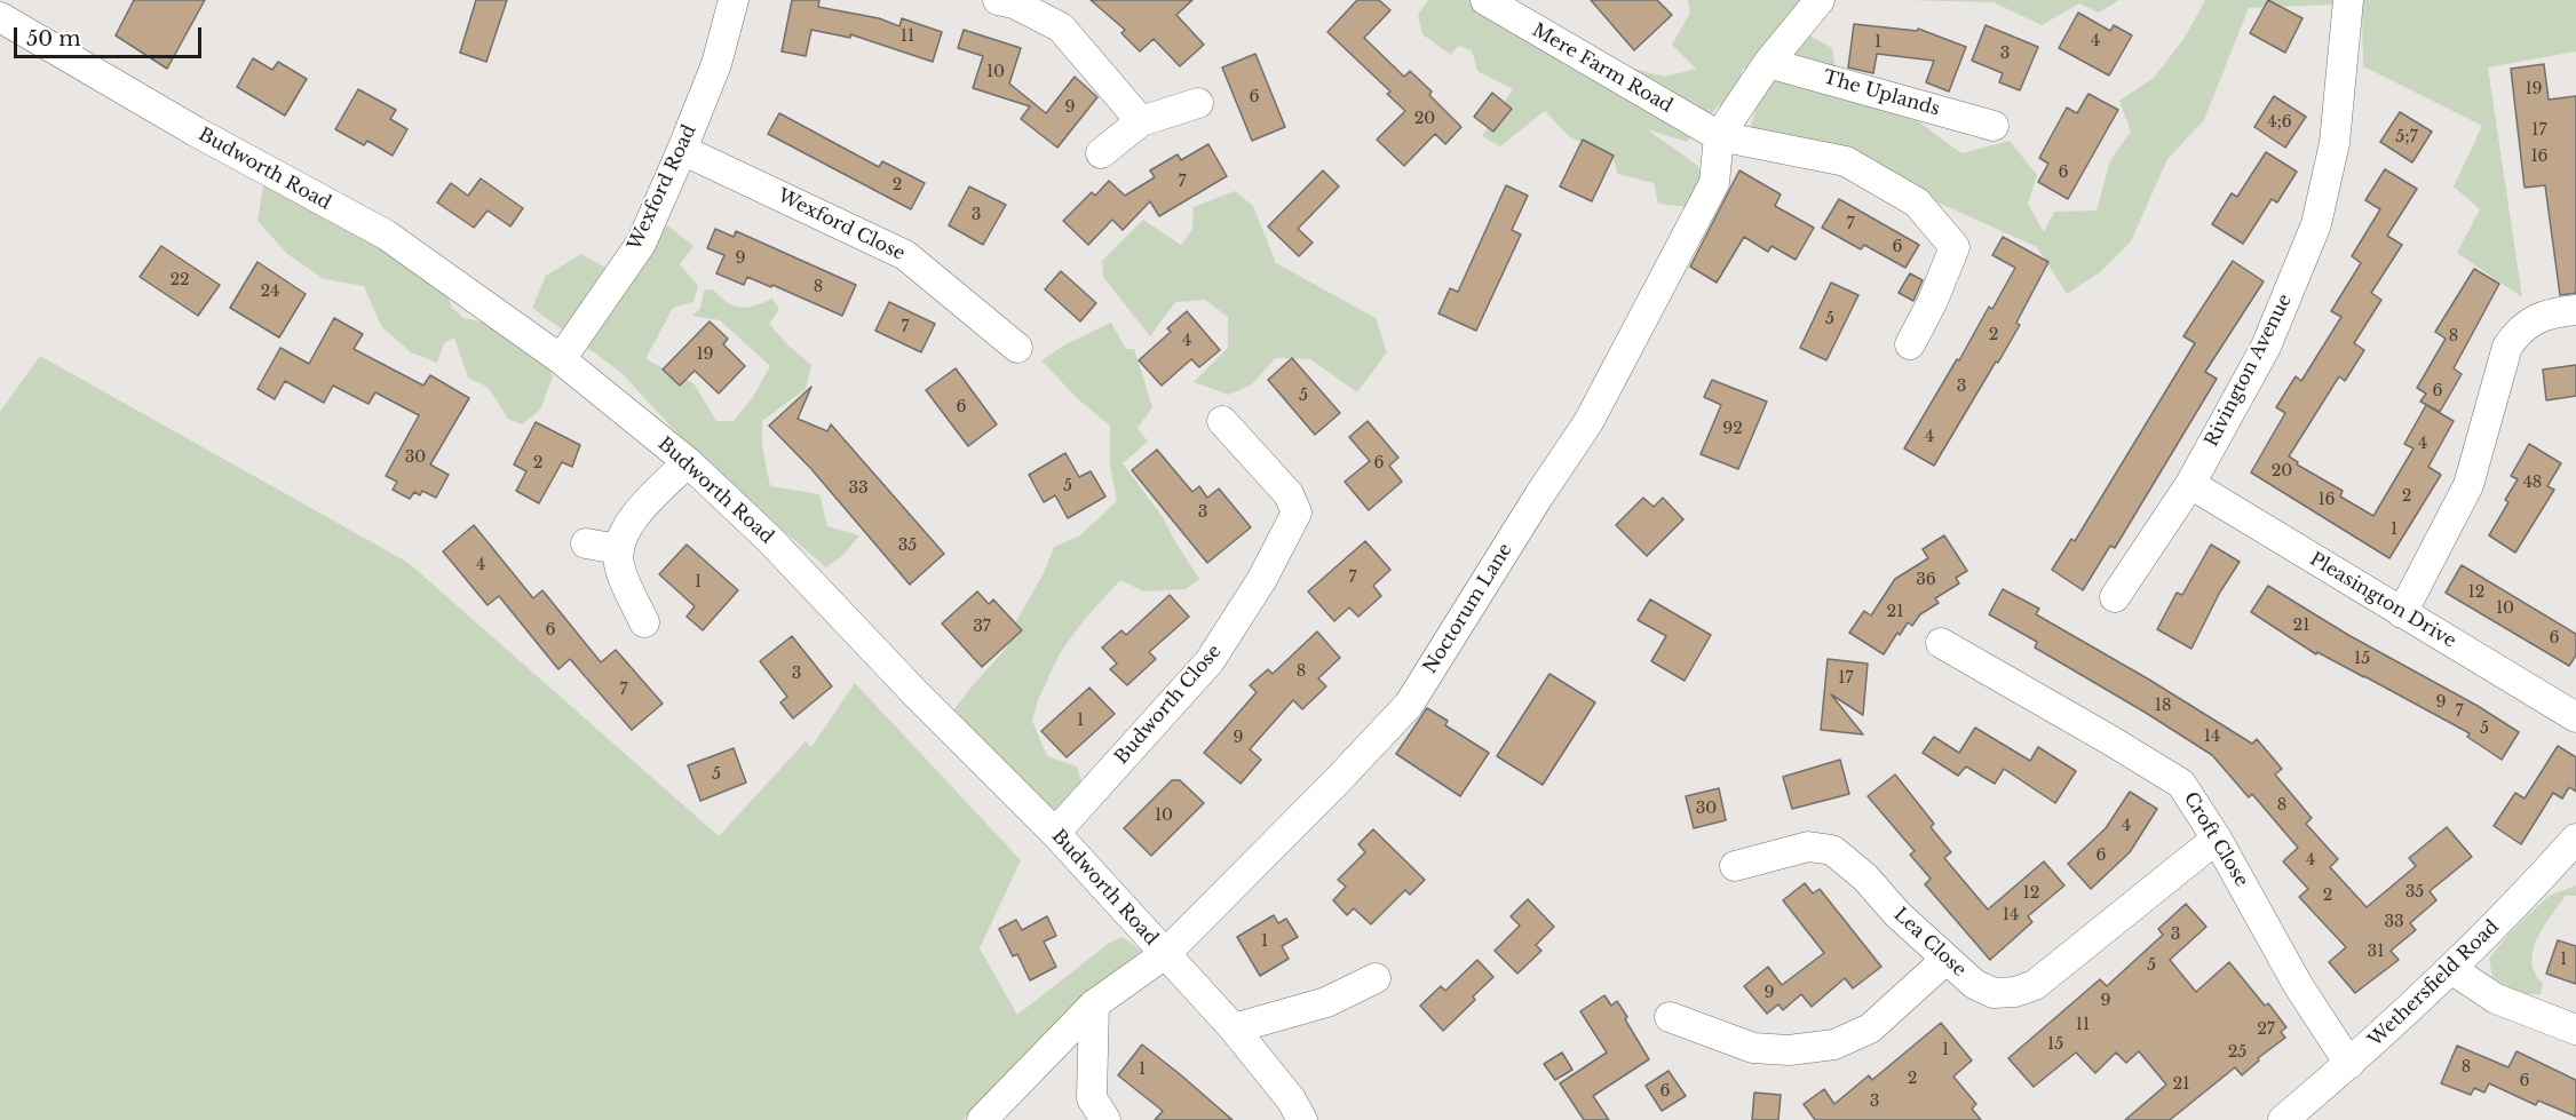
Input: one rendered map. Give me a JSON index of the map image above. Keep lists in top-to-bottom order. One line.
{"streets":{"street":["Mere Farm Road","The Uplands","Budworth Road","Wexford Road","Wexford Close","Rivington Avenue","Pleasington Drive","Noctorum Lane","Budworth Close","Croft Close","Lea Close","Wethersfield Road"]},"crossings":[["Mere Farm Road","Noctorum Lane"],["The Uplands","Noctorum Lane"],["Budworth Road","Wexford Road"],["Budworth Road","Noctorum Lane"],["Budworth Road","Budworth Close"],["Wexford Road","Wexford Close"],["Rivington Avenue","Pleasington Drive"],["Croft Close","Lea Close"],["Croft Close","Wethersfield Road"]],"house_numbers":["11","4","1","3","10","19","6","9","20","4;6","17","5;7","16","6","7","2","3","7","6","9","22","8","24","5","7","2","8","4","19","3","6","5","6","92","4","4","30","2","6","20","48","5","33","2","16","3","1","35","4","7","36","1","12","10","21","21","37","6","6","15","8","3","17","7","9","18","7","1","5","14","9","5","8","30","10","4","6","4","35","12","2","14","33","3","1","31","1","5","9","9","11","27","15","1","25","8","1","2","6","21","6","3"],"scale_bar":"50 m"}
